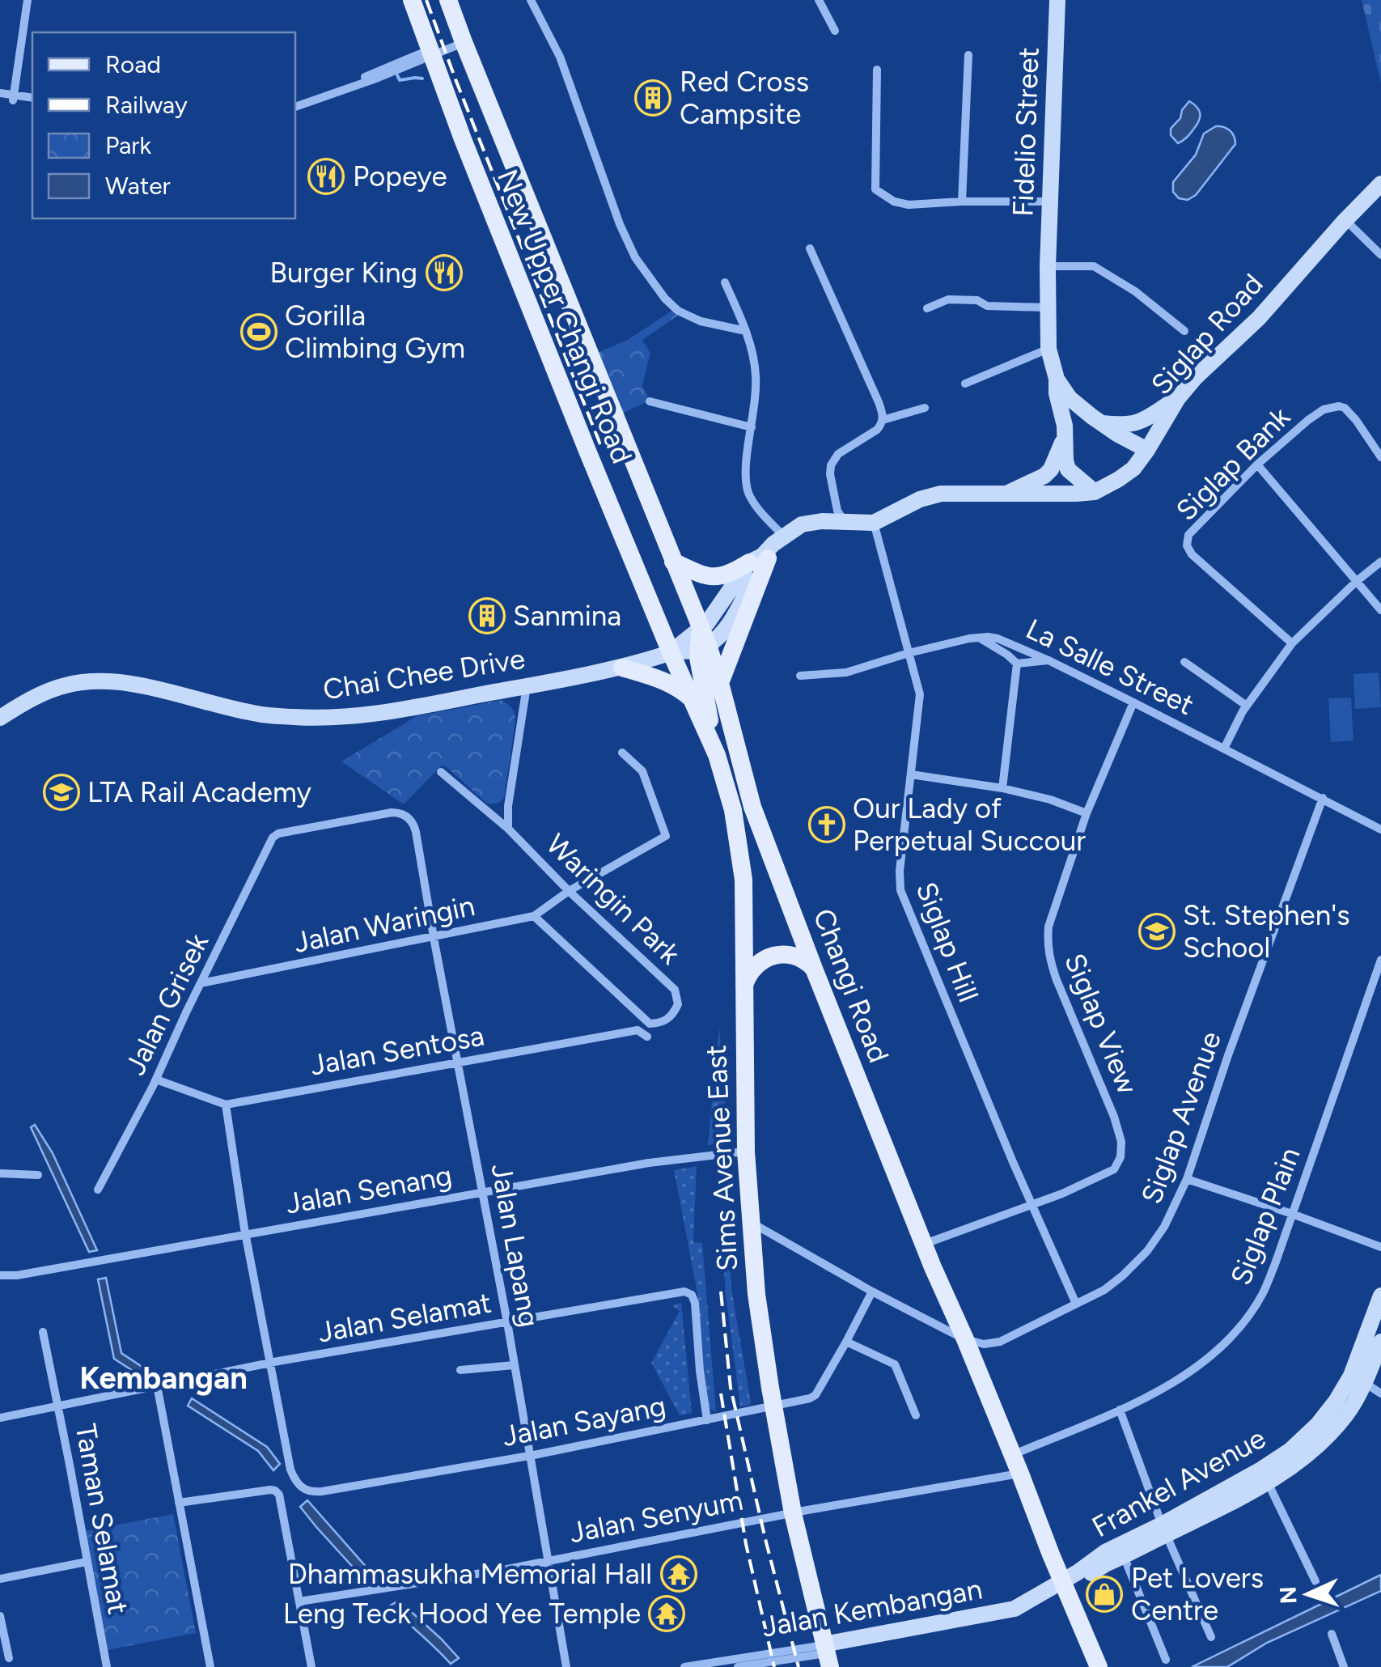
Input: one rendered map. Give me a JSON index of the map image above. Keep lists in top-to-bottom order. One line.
{"streets":{"main road":["New Upper Changi Road","Changi Road","Sims Avenue East"],"street":["Fidelio Street","Siglap Road","Siglap Bank","La Salle Street","Chai Chee Drive","Waringin Park","Jalan Waringin","Siglap Hill","Jalan Grisek","Siglap View","Jalan Sentosa","Siglap Avenue","Jalan Senang","Siglap Plain","Jalan Lapang","Jalan Selamat","Jalan Sayang","Frankel Avenue","Jalan Senyum","Taman Selamat","Jalan Kembangan"]},"crossings":[["Fidelio Street","Siglap Road"],["New Upper Changi Road","Chai Chee Drive"],["New Upper Changi Road","Changi Road"],["New Upper Changi Road","Sims Avenue East"],["Siglap Road","Siglap Hill"],["La Salle Street","Siglap Hill"],["La Salle Street","Siglap View"],["La Salle Street","Siglap Avenue"],["Chai Chee Drive","Waringin Park"],["Chai Chee Drive","Sims Avenue East"],["Waringin Park","Jalan Waringin"],["Jalan Waringin","Jalan Grisek"],["Jalan Waringin","Jalan Lapang"],["Siglap Hill","Siglap View"],["Siglap Hill","Siglap Avenue"],["Changi Road","Siglap View"],["Changi Road","Siglap Avenue"],["Changi Road","Siglap Plain"],["Changi Road","Frankel Avenue"],["Changi Road","Jalan Senyum"],["Changi Road","Jalan Kembangan"],["Jalan Grisek","Jalan Sentosa"],["Jalan Grisek","Jalan Lapang"],["Jalan Sentosa","Jalan Lapang"],["Sims Avenue East","Jalan Senang"],["Sims Avenue East","Jalan Sayang"],["Sims Avenue East","Jalan Senyum"],["Sims Avenue East","Jalan Kembangan"],["Jalan Senang","Jalan Lapang"],["Jalan Lapang","Jalan Selamat"],["Jalan Lapang","Jalan Sayang"],["Jalan Lapang","Jalan Senyum"],["Jalan Selamat","Jalan Sayang"],["Jalan Selamat","Taman Selamat"],["Frankel Avenue","Jalan Kembangan"]],"districts":["Kembangan"],"places":{"building":["Red Cross Campsite","Sanmina"],"restaurant":["Popeye","Burger King"],"sports":["Gorilla Climbing Gym"],"school or university":["LTA Rail Academy","St. Stephen's School"],"church":["Our Lady of Perpetual Succour"],"temple":["Dhammasukha Memorial Hall","Leng Teck Hood Yee Temple"],"shop":["Pet Lovers Centre"]},"legend":["Road","Railway","Park","Water"],"north":"left"}
